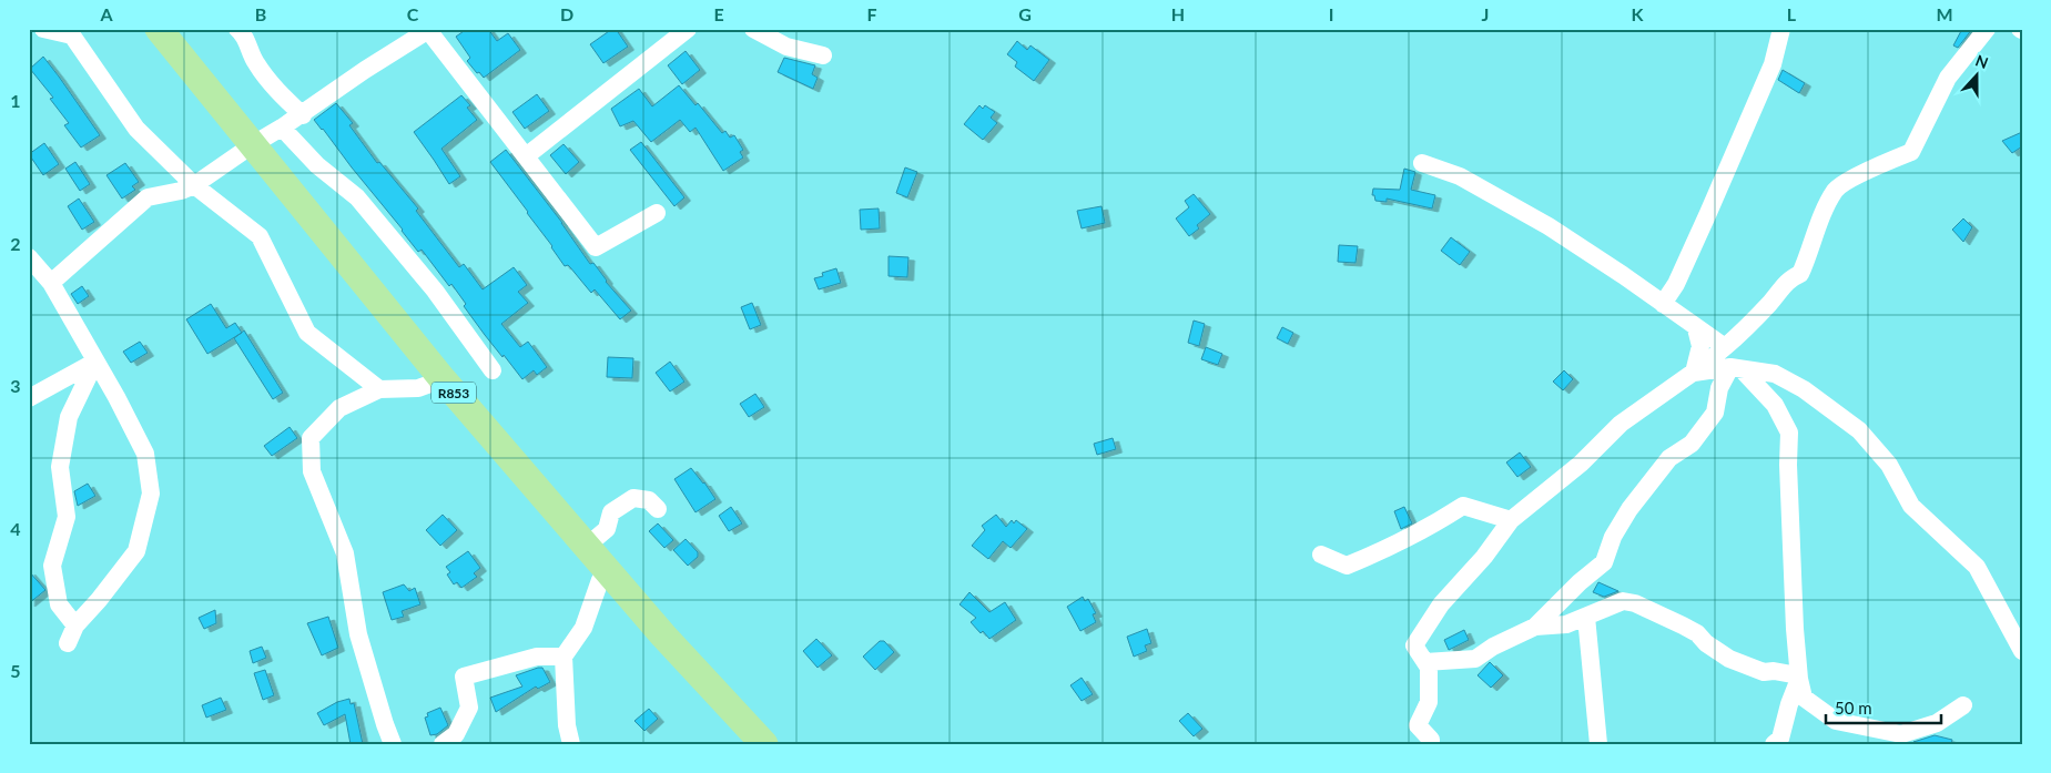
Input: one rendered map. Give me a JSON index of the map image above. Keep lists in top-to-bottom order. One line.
{"streets":{"main road":["R853"]},"scale_bar":"50 m","north":"top","grid":{"columns":["A","B","C","D","E","F","G","H","I","J","K","L","M"],"rows":["1","2","3","4","5"]}}
